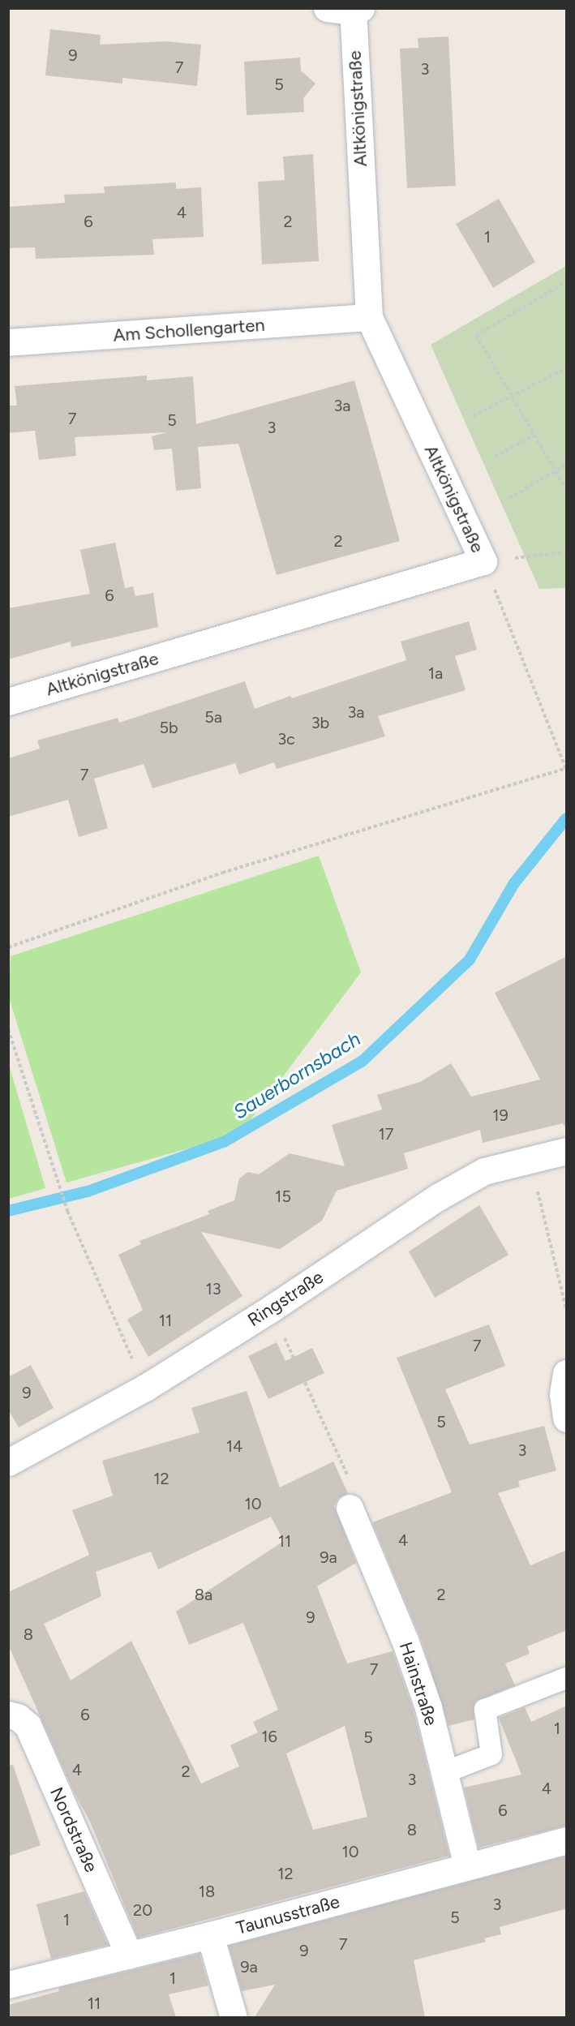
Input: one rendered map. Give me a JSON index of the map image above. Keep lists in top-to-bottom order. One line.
{"streets":{"street":["Altkönigstraße","Am Schollengarten","Ringstraße","Hainstraße","Nordstraße","Taunusstraße"]},"crossings":[["Altkönigstraße","Am Schollengarten"],["Hainstraße","Taunusstraße"],["Nordstraße","Taunusstraße"]],"water":["Sauerbornsbach"],"house_numbers":["9","7","3","5","4","6","2","1","3a","7","5","3","2","6","1a","3a","5a","3b","5b","3c","7","19","17","15","13","11","7","9","5","14","3","12","10","4","11","9a","8a","2","9","8","7","6","1","16","5","4","2","3","4","6","8","10","12","18","3","20","5","1","7","9","9a","1","11"]}
